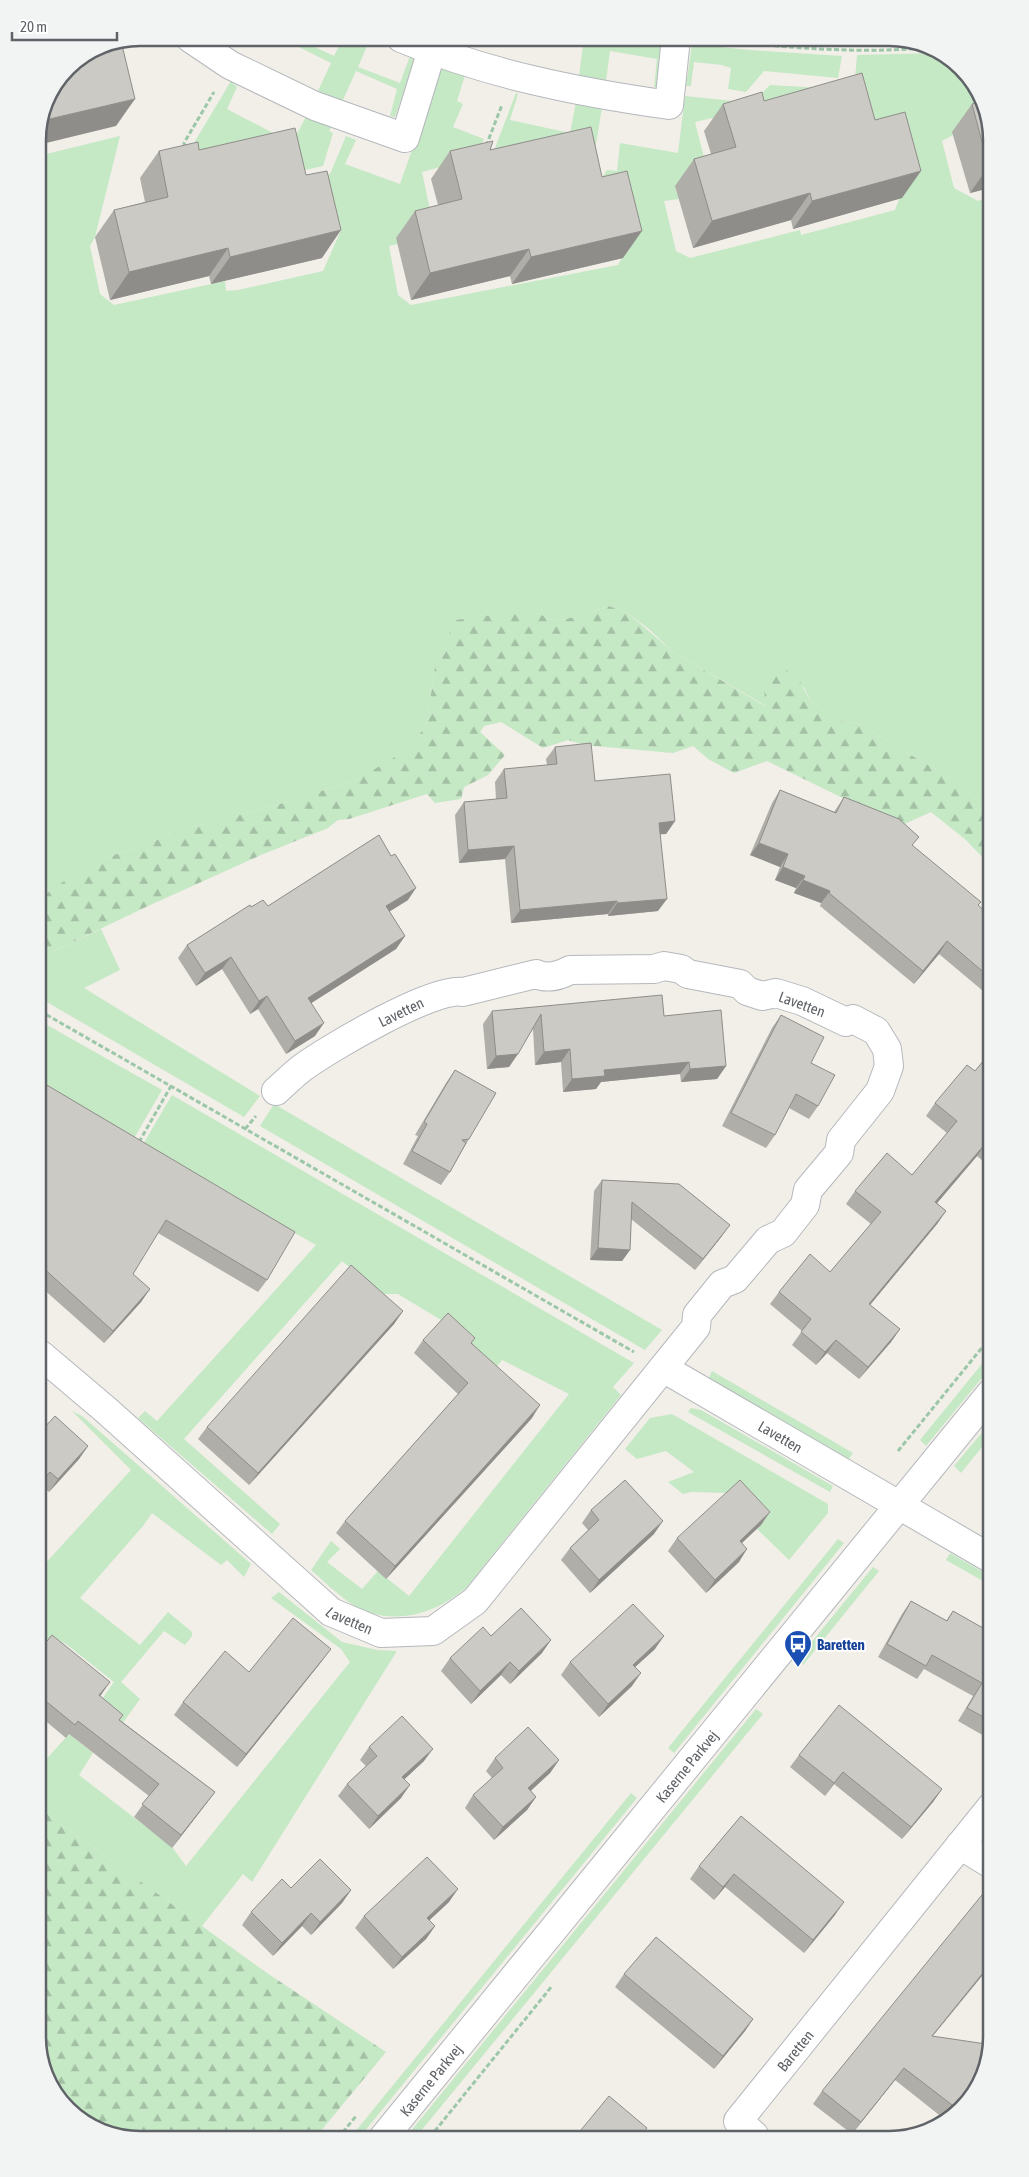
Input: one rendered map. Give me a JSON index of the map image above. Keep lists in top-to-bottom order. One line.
{"streets":{"street":["Lavetten","Kaserne Parkvej","Baretten"]},"crossings":[["Lavetten","Kaserne Parkvej"]],"places":{"bus stop":["Baretten"]},"scale_bar":"20 m"}
